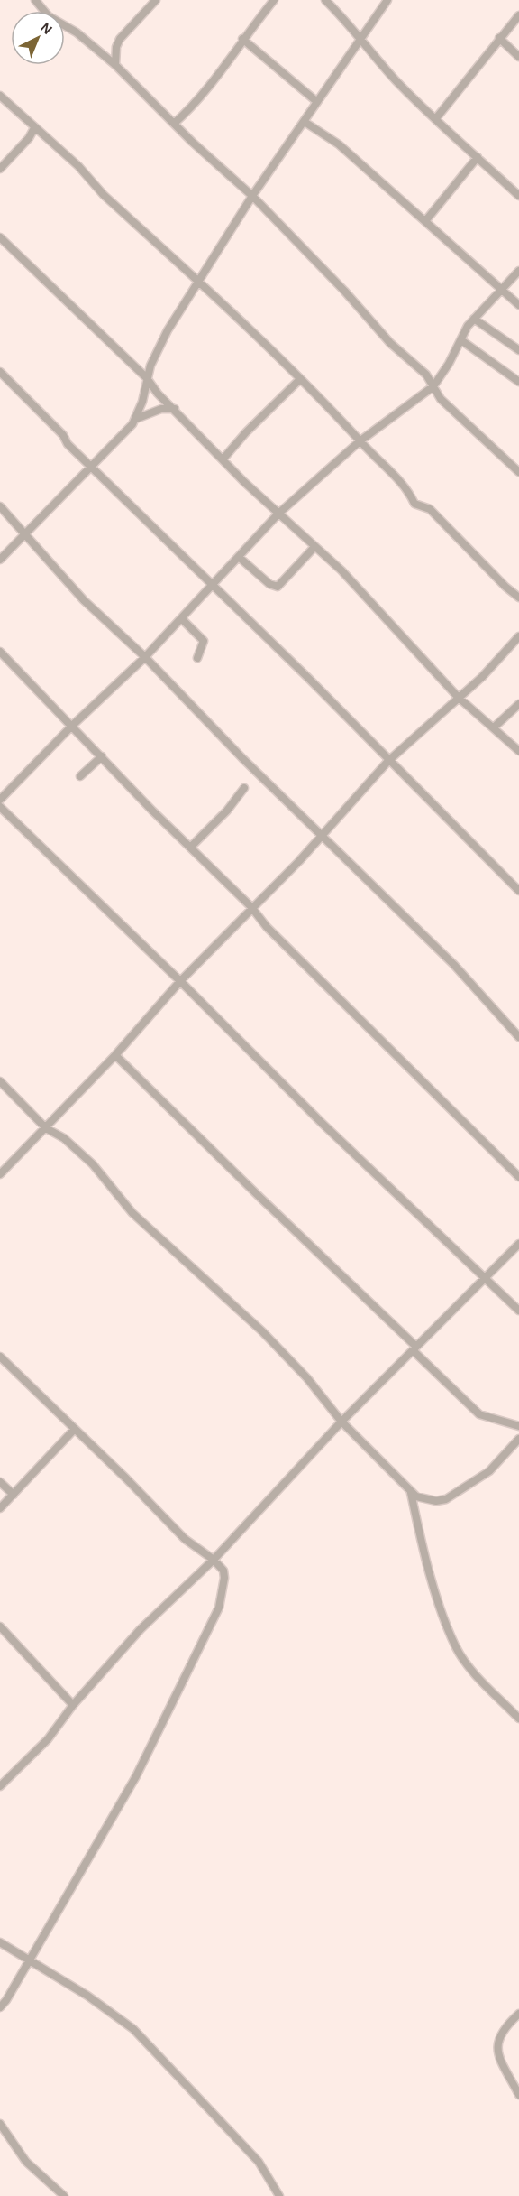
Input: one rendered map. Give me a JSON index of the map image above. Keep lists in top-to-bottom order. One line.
{"north":"top right"}
